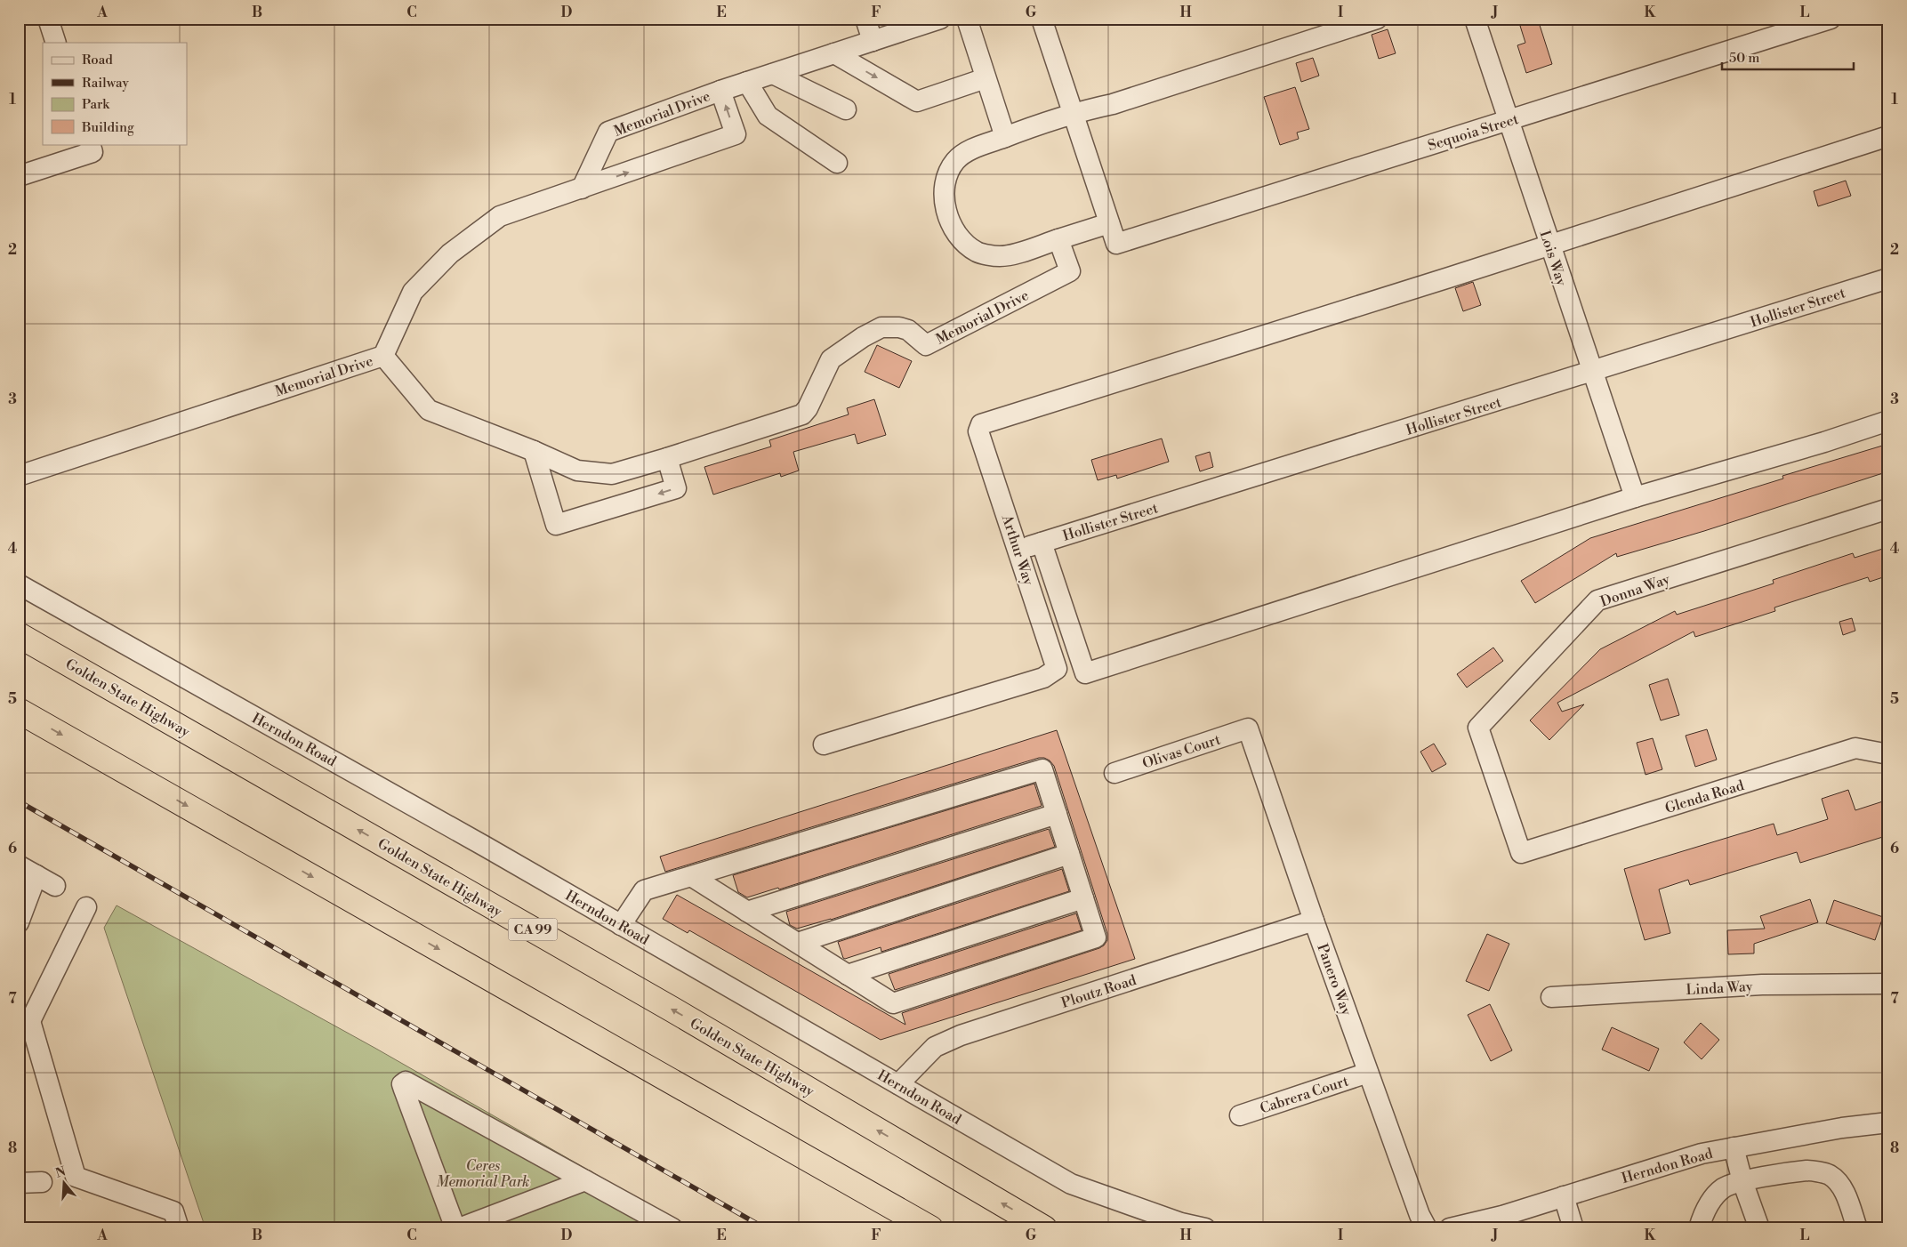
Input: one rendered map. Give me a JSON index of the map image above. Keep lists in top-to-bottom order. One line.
{"streets":{"highway":["Golden State Highway","CA 99"],"street":["Memorial Drive","Sequoia Street","Lois Way","Hollister Street","Arthur Way","Donna Way","Herndon Road","Olivas Court","Glenda Road","Panero Way","Linda Way","Ploutz Road","Cabrera Court"]},"crossings":[["Sequoia Street","Lois Way"],["Lois Way","Hollister Street"],["Lois Way","Arthur Way"],["Hollister Street","Arthur Way"],["Donna Way","Glenda Road"],["Herndon Road","Ploutz Road"],["Olivas Court","Panero Way"],["Panero Way","Ploutz Road"],["Panero Way","Cabrera Court"]],"parks":["Ceres Memorial Park"],"legend":["Road","Railway","Park","Building"],"scale_bar":"50 m","north":"top","grid":{"columns":["A","B","C","D","E","F","G","H","I","J","K","L"],"rows":["1","2","3","4","5","6","7","8"]}}
